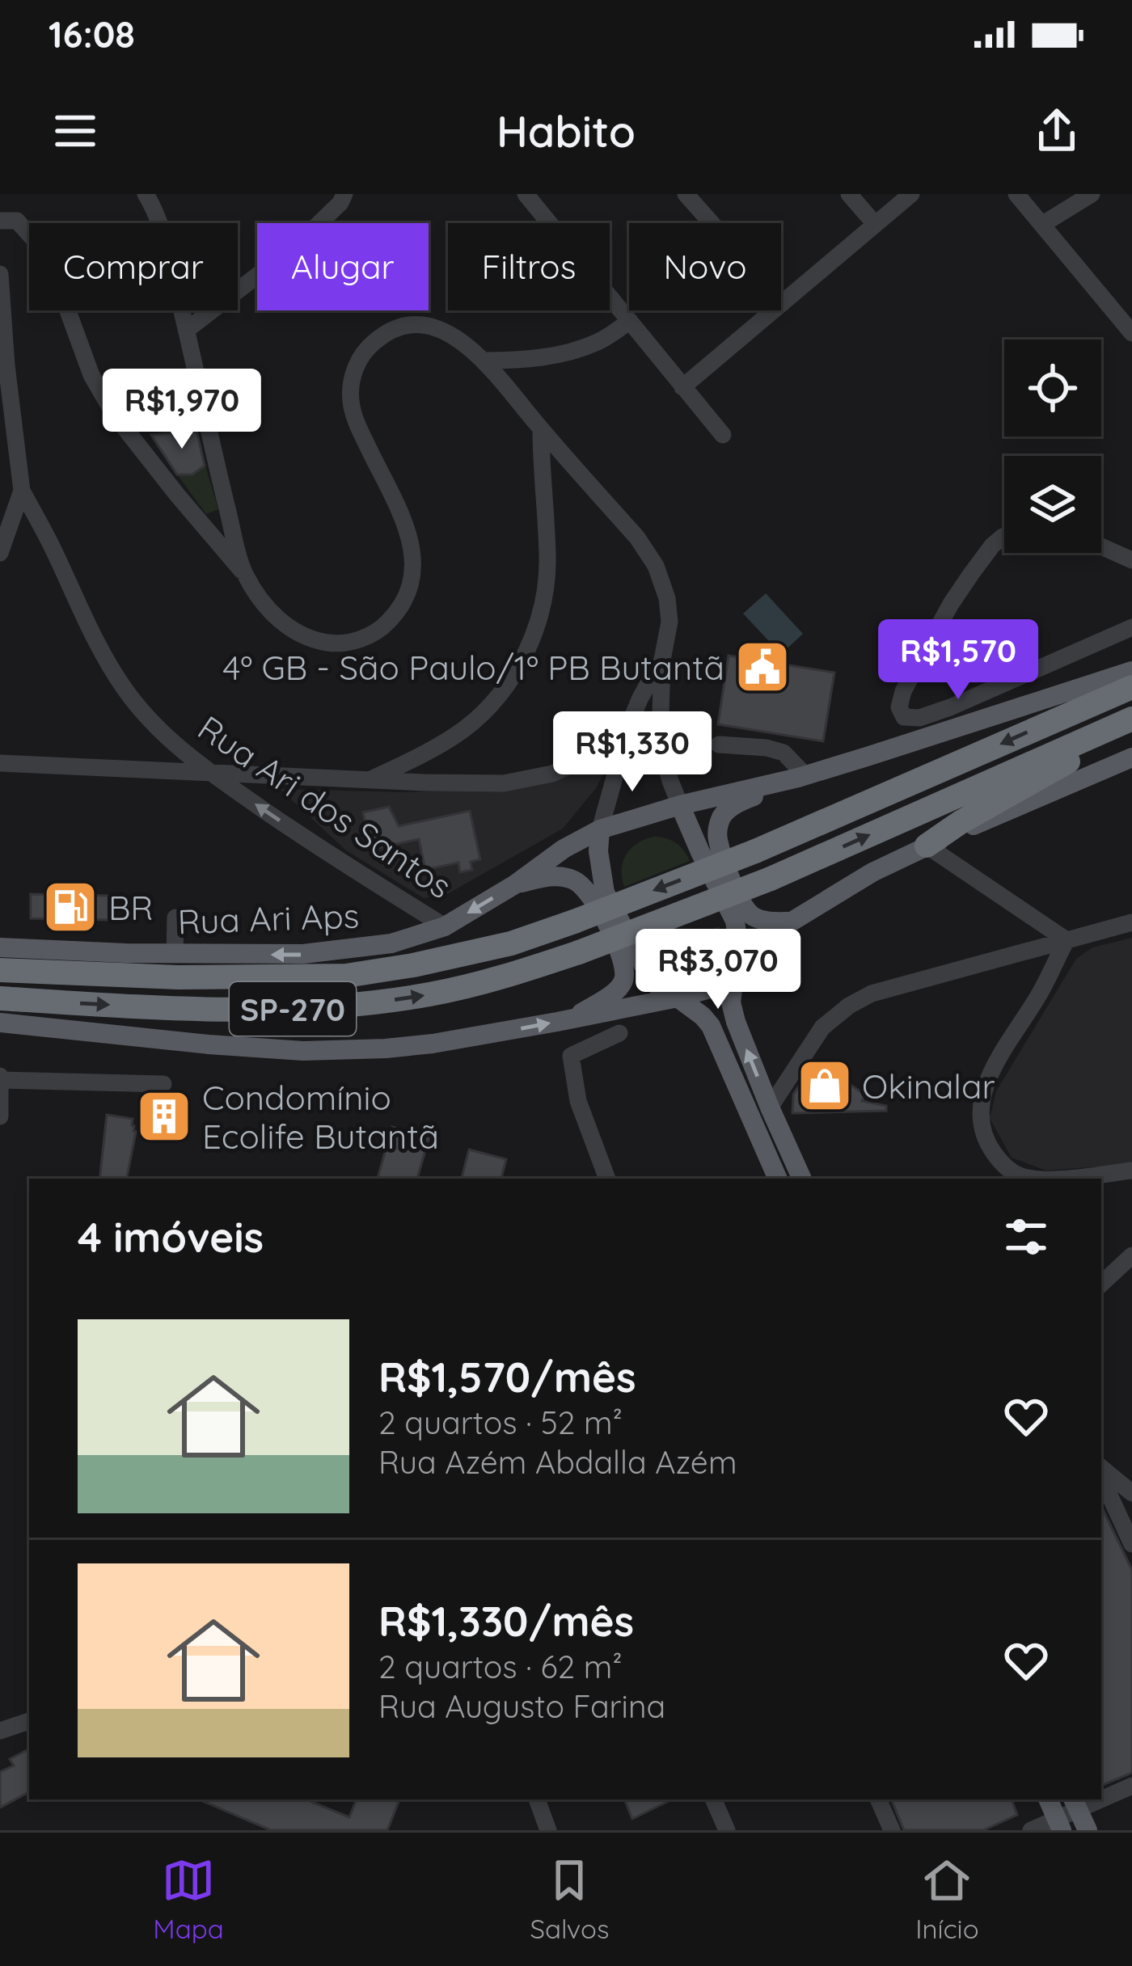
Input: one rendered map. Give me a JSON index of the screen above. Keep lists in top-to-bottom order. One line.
{"streets":{"highway":["SP-270"],"main road":["Rua Ari Aps"],"street":["Rua Ari dos Santos"]},"crossings":[["Rua Ari dos Santos","Rua Ari Aps"]],"one_way":["Rua Ari dos Santos"],"places":{"public building":["4º GB - São Paulo/1º PB Butantã"],"fuel station":["BR"],"shop":["Okinalar"],"building":["Condomínio Ecolife Butantã"]},"page":{"status":"16:08","header":"Habito","chip":["Comprar","Alugar","Filtros","Novo"],"price":["R$1,970","R$1,570","R$1,330","R$3,070"],"heading":"4 imóveis","list":[{"name":"R$1,570/mês","note":"2 quartos · 52 m² · Rua Azém Abdalla Azém"},{"name":"R$1,330/mês","note":"2 quartos · 62 m² · Rua Augusto Farina"}],"tabs":["Mapa","Salvos","Início"]}}
